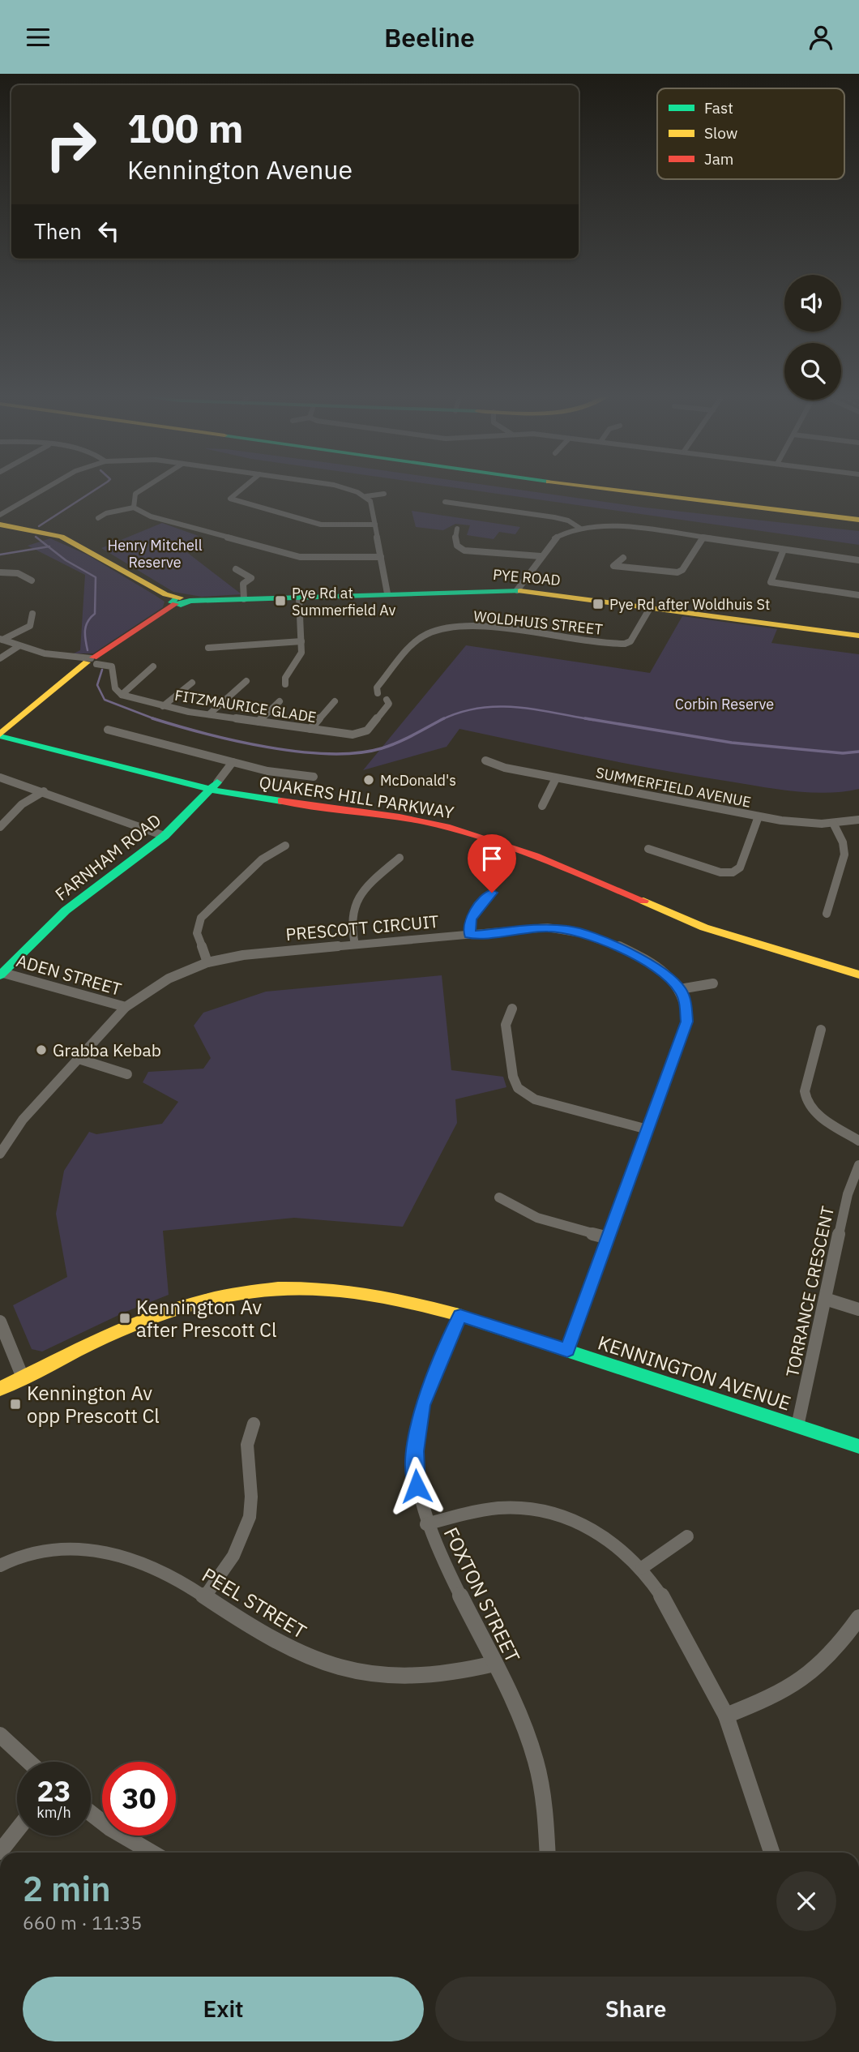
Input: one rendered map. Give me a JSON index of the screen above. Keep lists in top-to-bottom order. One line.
{"streets":{"main road":["PYE ROAD","QUAKERS HILL PARKWAY","FARNHAM ROAD","KENNINGTON AVENUE"],"street":["WOLDHUIS STREET","FITZMAURICE GLADE","SUMMERFIELD AVENUE","PRESCOTT CIRCUIT","ADEN STREET","TORRANCE CRESCENT","FOXTON STREET","PEEL STREET"]},"crossings":[["PYE ROAD","WOLDHUIS STREET"],["QUAKERS HILL PARKWAY","FARNHAM ROAD"],["FARNHAM ROAD","ADEN STREET"],["PRESCOTT CIRCUIT","ADEN STREET"],["TORRANCE CRESCENT","KENNINGTON AVENUE"],["KENNINGTON AVENUE","FOXTON STREET"],["FOXTON STREET","PEEL STREET"]],"parks":["Henry Mitchell Reserve","Corbin Reserve"],"places":{"transit":["Pye Rd at Summerfield Av","Pye Rd after Woldhuis St","Kennington Av after Prescott Cl","Kennington Av opp Prescott Cl"],"other":["McDonald's","Grabba Kebab"]},"legend":["Fast","Slow","Jam"],"page":{"header":"Beeline","turn":["100 m","Kennington Avenue"],"then":"Then","speed":"23 km/h","limit":"30","heading":["2 min","660 m · 11:35"],"buttons":["Exit","Share"]}}
